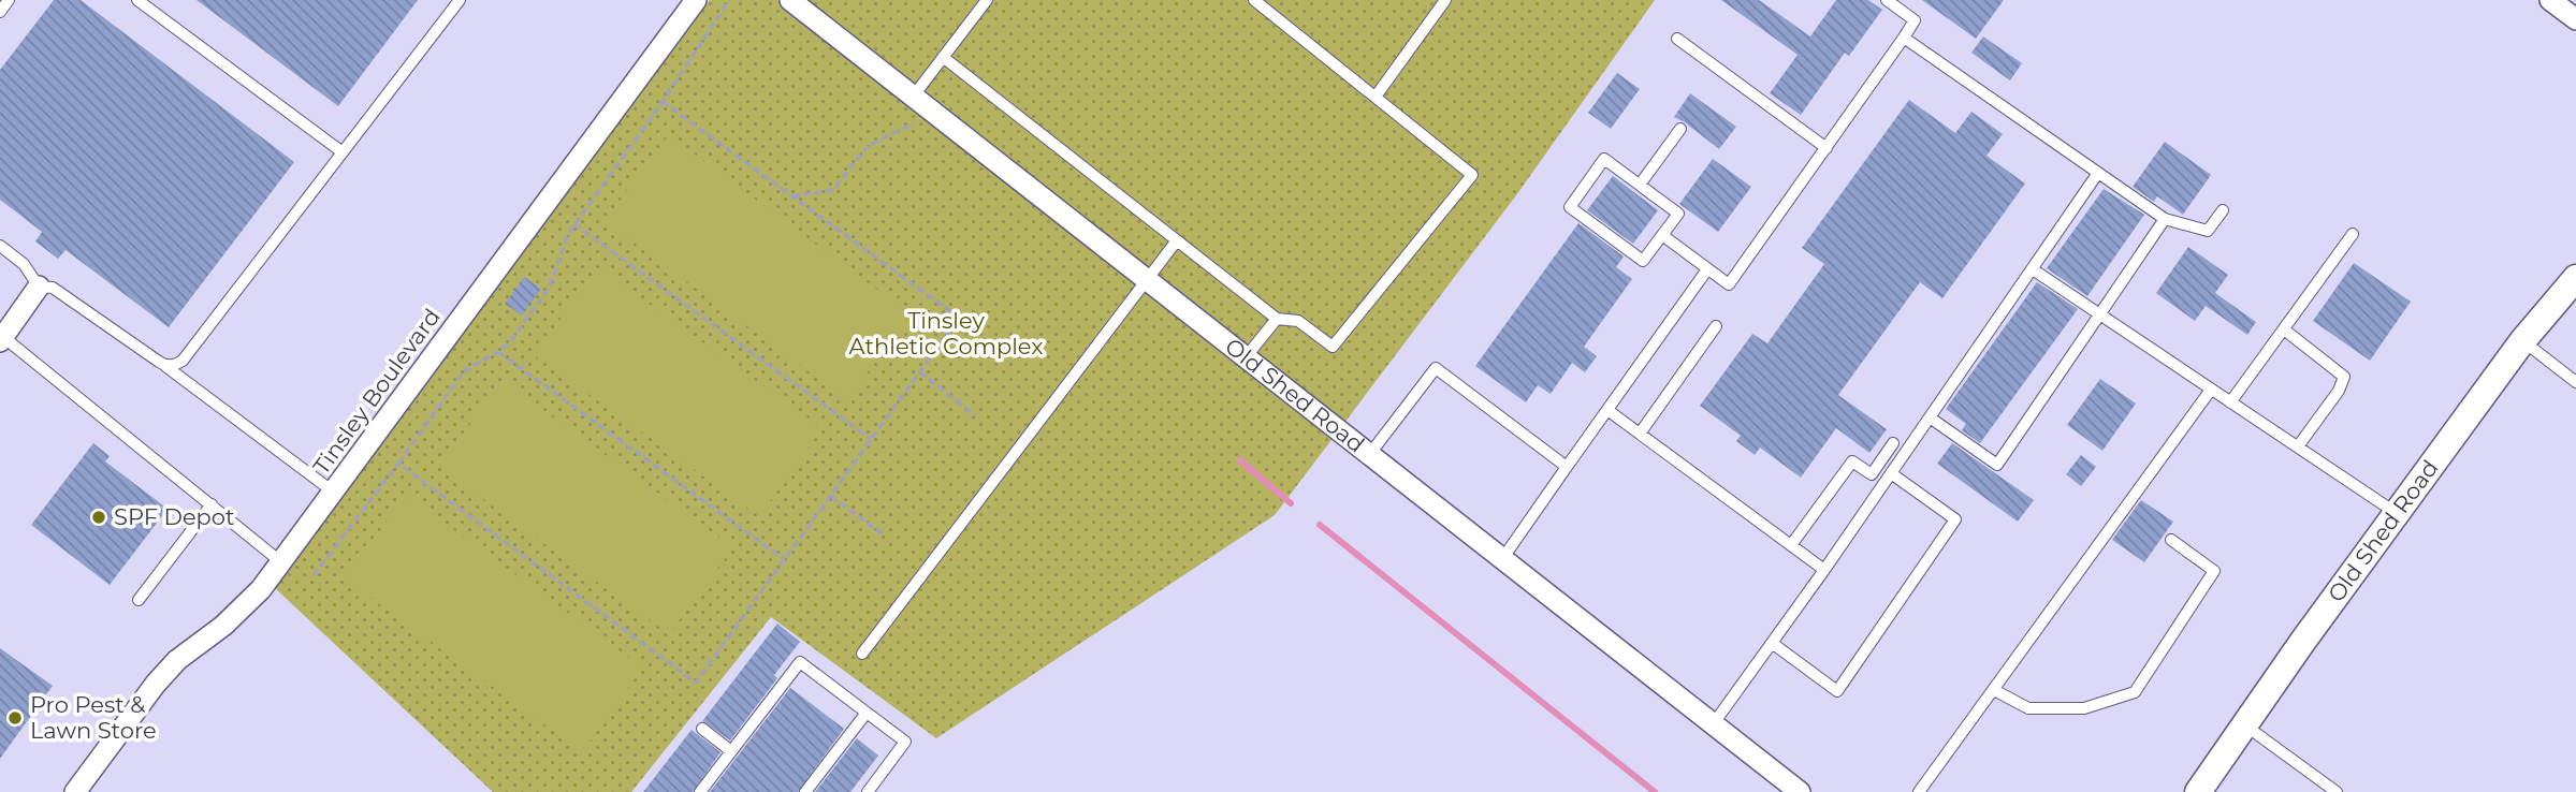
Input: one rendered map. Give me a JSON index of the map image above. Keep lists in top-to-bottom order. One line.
{"streets":{"street":["Tinsley Boulevard","Old Shed Road"]},"parks":["Tinsley Athletic Complex"],"places":["SPF Depot","Pro Pest & Lawn Store"]}
